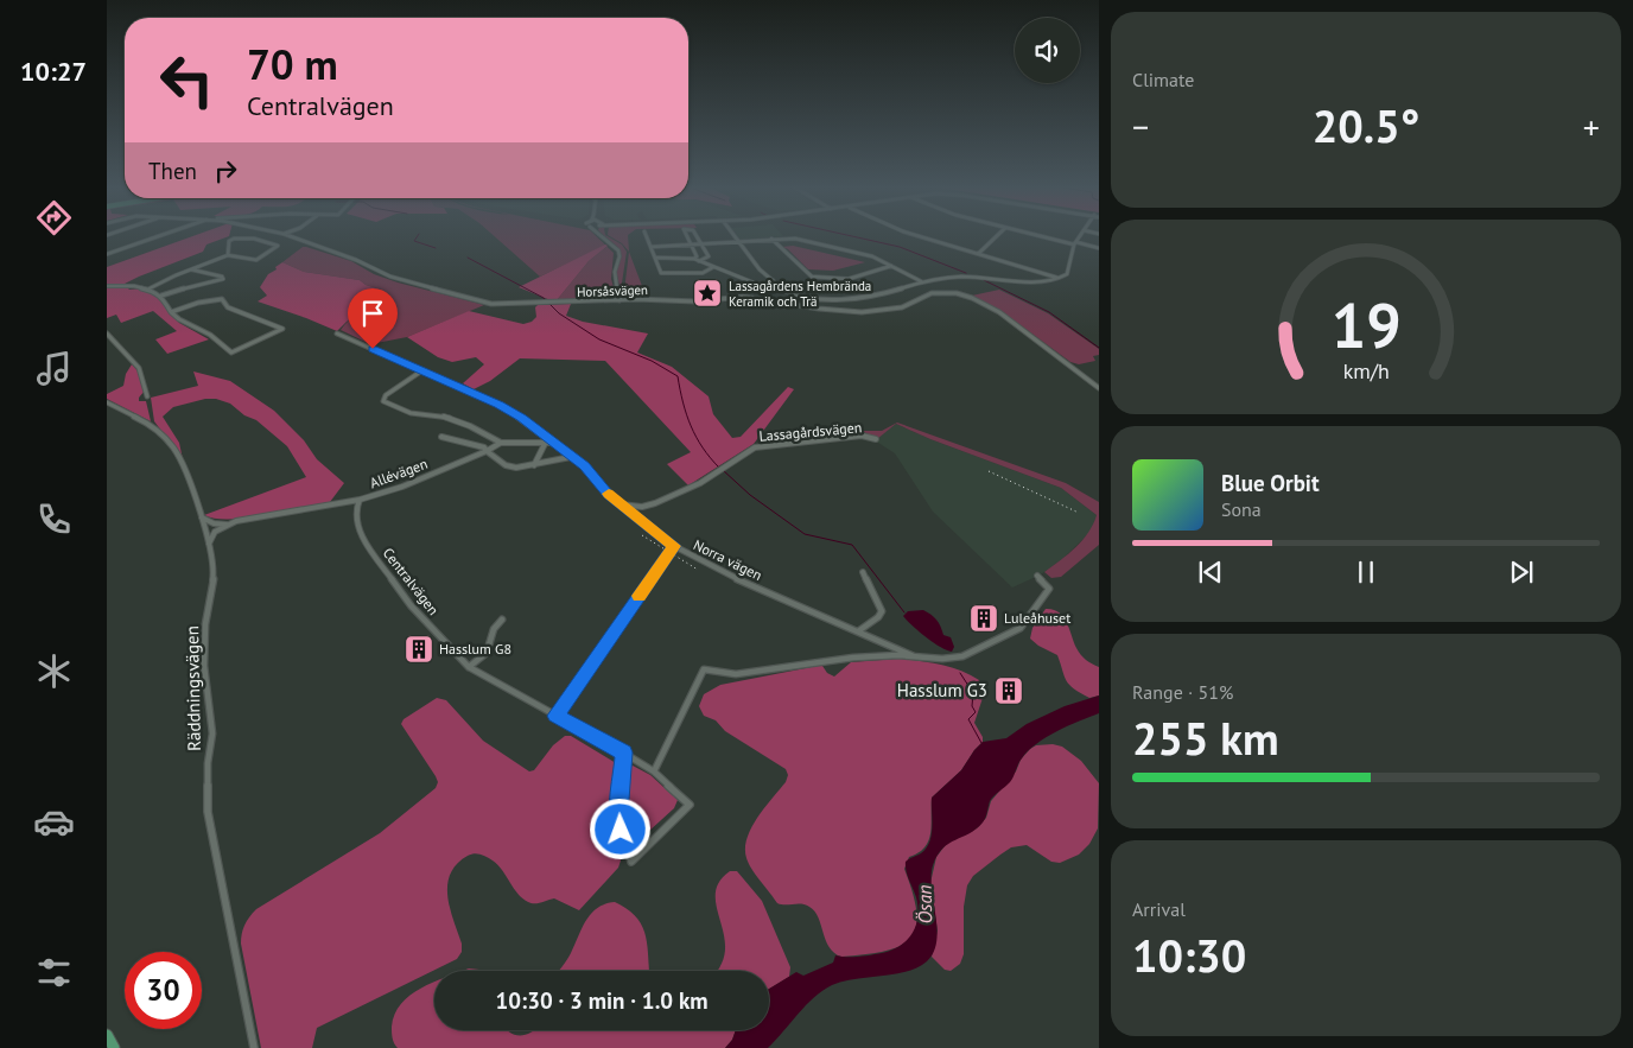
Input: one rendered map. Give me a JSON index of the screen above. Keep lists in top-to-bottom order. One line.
{"streets":{"street":["Horsåsvägen","Lassagårdsvägen","Allévägen","Norra vägen","Centralvägen","Räddningsvägen"]},"crossings":[["Lassagårdsvägen","Norra vägen"],["Allévägen","Centralvägen"],["Allévägen","Räddningsvägen"]],"water":["Ösan"],"places":{"place":["Lassagårdens Hembrända Keramik och Trä"],"building":["Luleåhuset","Hasslum G8","Hasslum G3"]},"page":{"tabs":"10:27","tile":["Climate",["Range · 51%","255 km"],["Arrival","10:30"]],"turn":["70 m","Centralvägen"],"heat":["−","20.5°","+"],"then":"Then","song":["Blue Orbit","Sona"],"limit":"30","trip":"10:30 · 3 min · 1.0 km","gauge":["19","km/h"]}}
